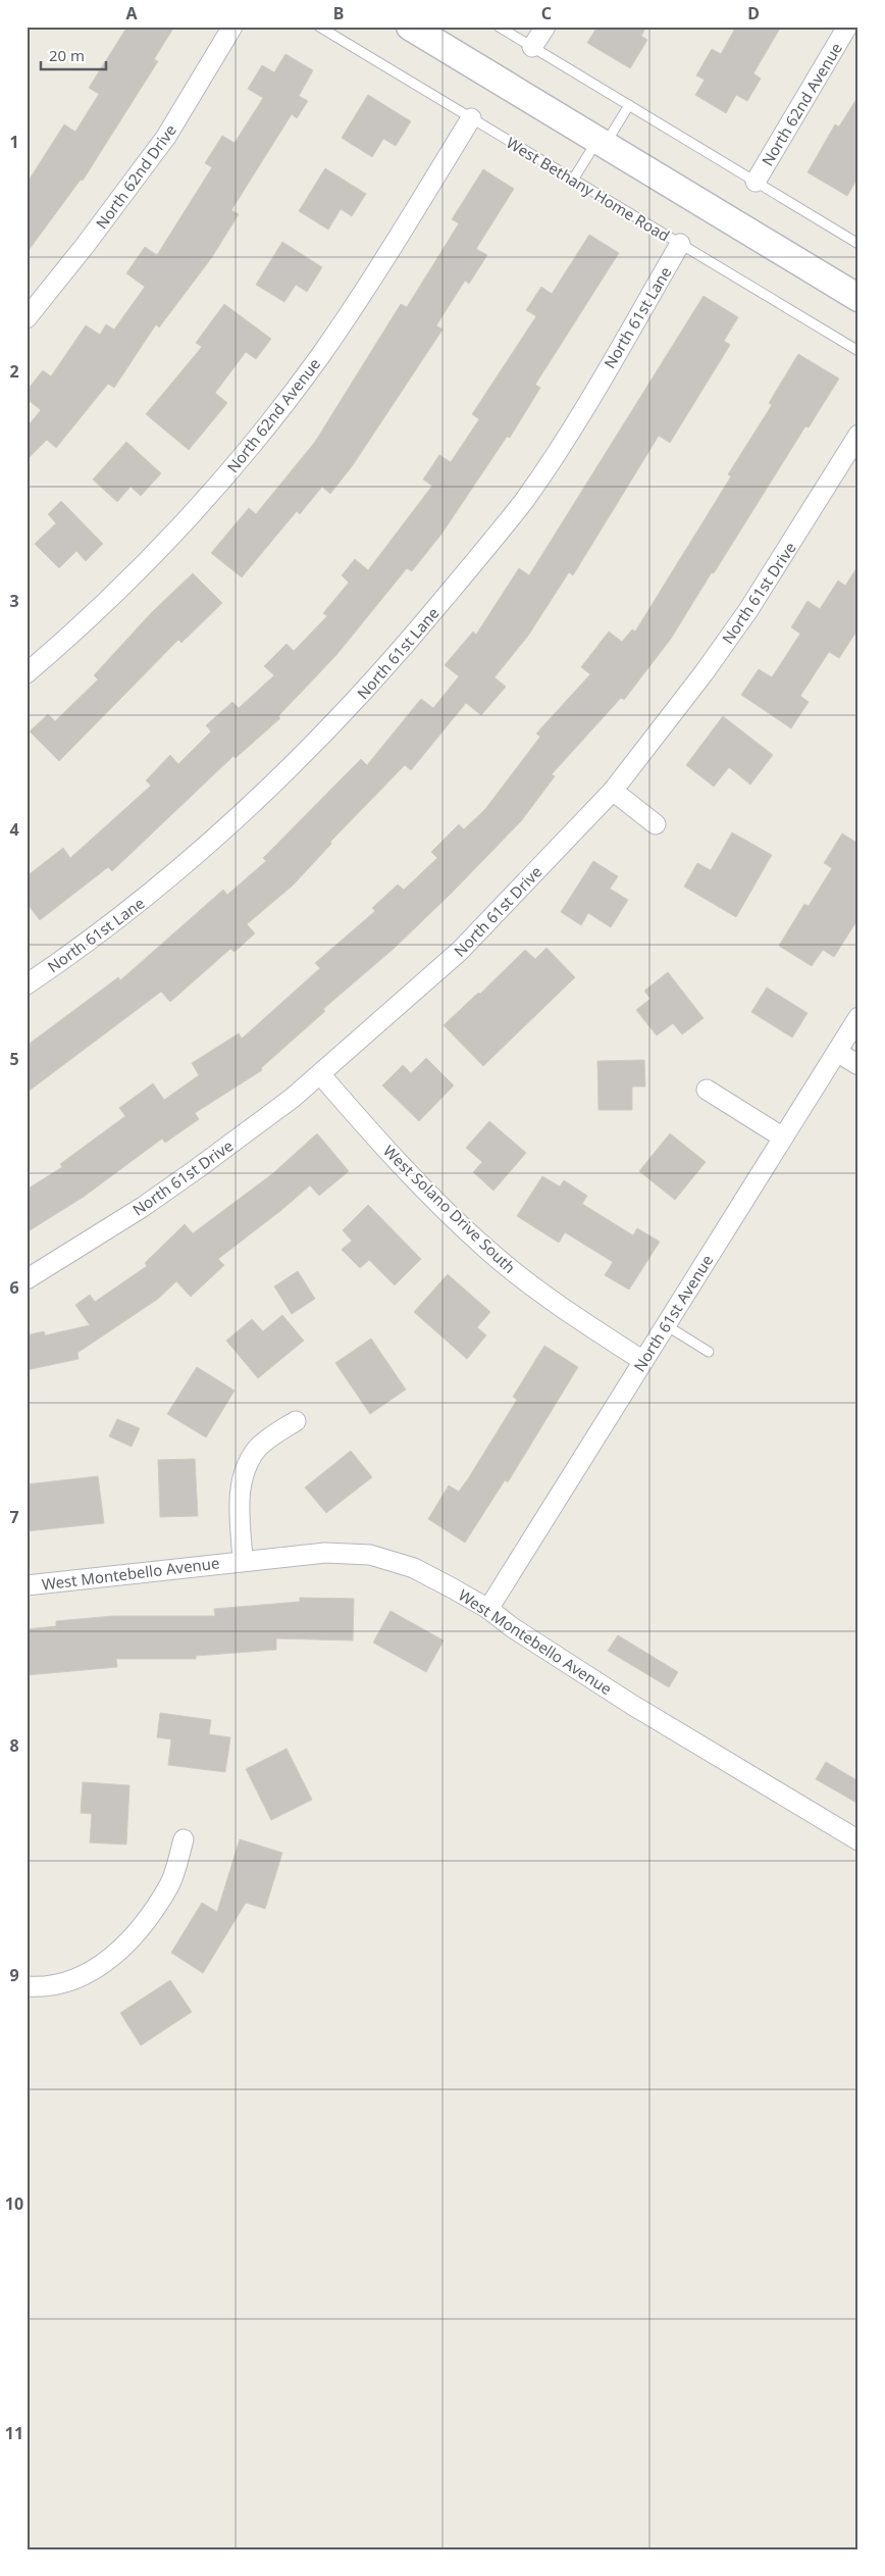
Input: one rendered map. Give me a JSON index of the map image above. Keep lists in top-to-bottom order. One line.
{"streets":{"street":["North 62nd Avenue","North 62nd Drive","North 61st Lane","North 61st Drive","West Solano Drive South","North 61st Avenue","West Montebello Avenue"],"lane":["West Bethany Home Road"]},"crossings":[["North 62nd Avenue","West Bethany Home Road"],["West Bethany Home Road","North 61st Lane"],["North 61st Drive","West Solano Drive South"],["West Solano Drive South","North 61st Avenue"],["North 61st Avenue","West Montebello Avenue"]],"scale_bar":"20 m","grid":{"columns":["A","B","C","D"],"rows":["1","2","3","4","5","6","7","8","9","10","11"]}}
